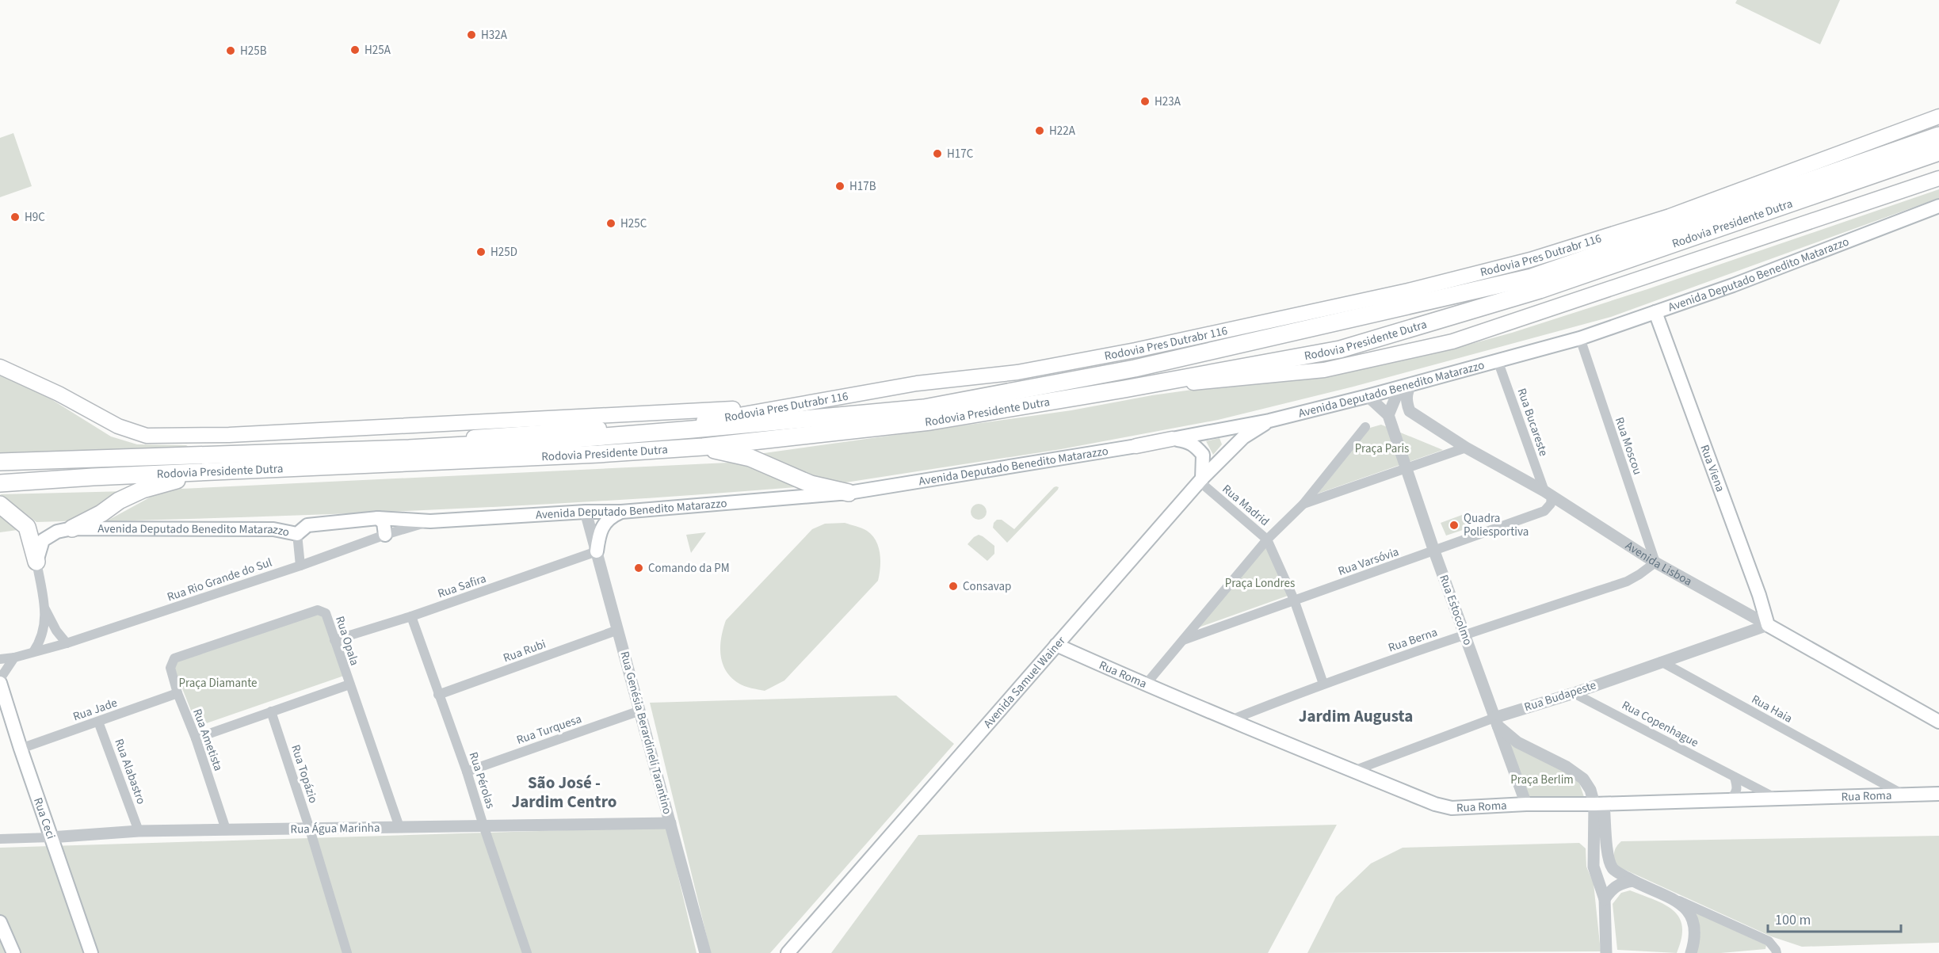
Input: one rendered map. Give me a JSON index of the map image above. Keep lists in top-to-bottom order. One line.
{"streets":{"highway":["Rodovia Presidente Dutra"],"main road":["Rodovia Pres Dutrabr 116","Avenida Deputado Benedito Matarazzo","Rua Viena","Avenida Lisboa","Rua Roma","Avenida Samuel Wainer","Rua Ceci"],"street":["Rua Bucareste","Rua Moscou","Rua Madrid","Rua Varsóvia","Rua Rio Grande do Sul","Rua Safira","Rua Estocolmo","Rua Berna","Rua Opala","Rua Rubi","Rua Budapeste","Rua Haia","Rua Jade","Rua Copenhague","Rua Turquesa","Rua Genésia Berardineli Tarantino","Rua Ametista","Rua Alabastro","Rua Topázio","Rua Pérolas","Rua Água Marinha"]},"crossings":[["Rodovia Presidente Dutra","Rodovia Pres Dutrabr 116"],["Avenida Deputado Benedito Matarazzo","Rua Bucareste"],["Avenida Deputado Benedito Matarazzo","Rua Moscou"],["Avenida Deputado Benedito Matarazzo","Rua Viena"],["Avenida Deputado Benedito Matarazzo","Avenida Lisboa"],["Avenida Deputado Benedito Matarazzo","Rua Rio Grande do Sul"],["Avenida Deputado Benedito Matarazzo","Rua Estocolmo"],["Avenida Deputado Benedito Matarazzo","Avenida Samuel Wainer"],["Avenida Deputado Benedito Matarazzo","Rua Genésia Berardineli Tarantino"],["Rua Bucareste","Rua Varsóvia"],["Rua Bucareste","Avenida Lisboa"],["Rua Moscou","Avenida Lisboa"],["Rua Moscou","Rua Berna"],["Rua Viena","Avenida Lisboa"],["Rua Viena","Rua Budapeste"],["Rua Madrid","Rua Varsóvia"],["Rua Madrid","Rua Berna"],["Rua Madrid","Avenida Samuel Wainer"],["Rua Varsóvia","Avenida Lisboa"],["Rua Varsóvia","Rua Estocolmo"],["Avenida Lisboa","Rua Berna"],["Avenida Lisboa","Rua Budapeste"],["Rua Safira","Rua Opala"],["Rua Safira","Rua Genésia Berardineli Tarantino"],["Rua Safira","Rua Pérolas"],["Rua Estocolmo","Rua Berna"],["Rua Estocolmo","Rua Roma"],["Rua Estocolmo","Rua Budapeste"],["Rua Berna","Rua Roma"],["Rua Opala","Rua Ametista"],["Rua Opala","Rua Água Marinha"],["Rua Rubi","Rua Genésia Berardineli Tarantino"],["Rua Rubi","Rua Pérolas"],["Rua Roma","Avenida Samuel Wainer"],["Rua Roma","Rua Budapeste"],["Rua Roma","Rua Haia"],["Rua Roma","Rua Copenhague"],["Rua Budapeste","Rua Haia"],["Rua Budapeste","Rua Copenhague"],["Rua Jade","Rua Ametista"],["Rua Jade","Rua Alabastro"],["Rua Jade","Rua Ceci"],["Rua Turquesa","Rua Genésia Berardineli Tarantino"],["Rua Turquesa","Rua Pérolas"],["Rua Genésia Berardineli Tarantino","Rua Água Marinha"],["Rua Ametista","Rua Água Marinha"],["Rua Alabastro","Rua Água Marinha"],["Rua Topázio","Rua Água Marinha"],["Rua Pérolas","Rua Água Marinha"],["Rua Ceci","Rua Água Marinha"]],"districts":["Jardim Augusta","São José - Jardim Centro"],"parks":["Praça Paris","Praça Londres","Praça Diamante","Praça Berlim"],"places":["H32A","H25A","H25B","H23A","H22A","H17C","H17B","H9C","H25C","H25D","Quadra Poliesportiva","Comando da PM","Consavap"],"scale_bar":"100 m"}
